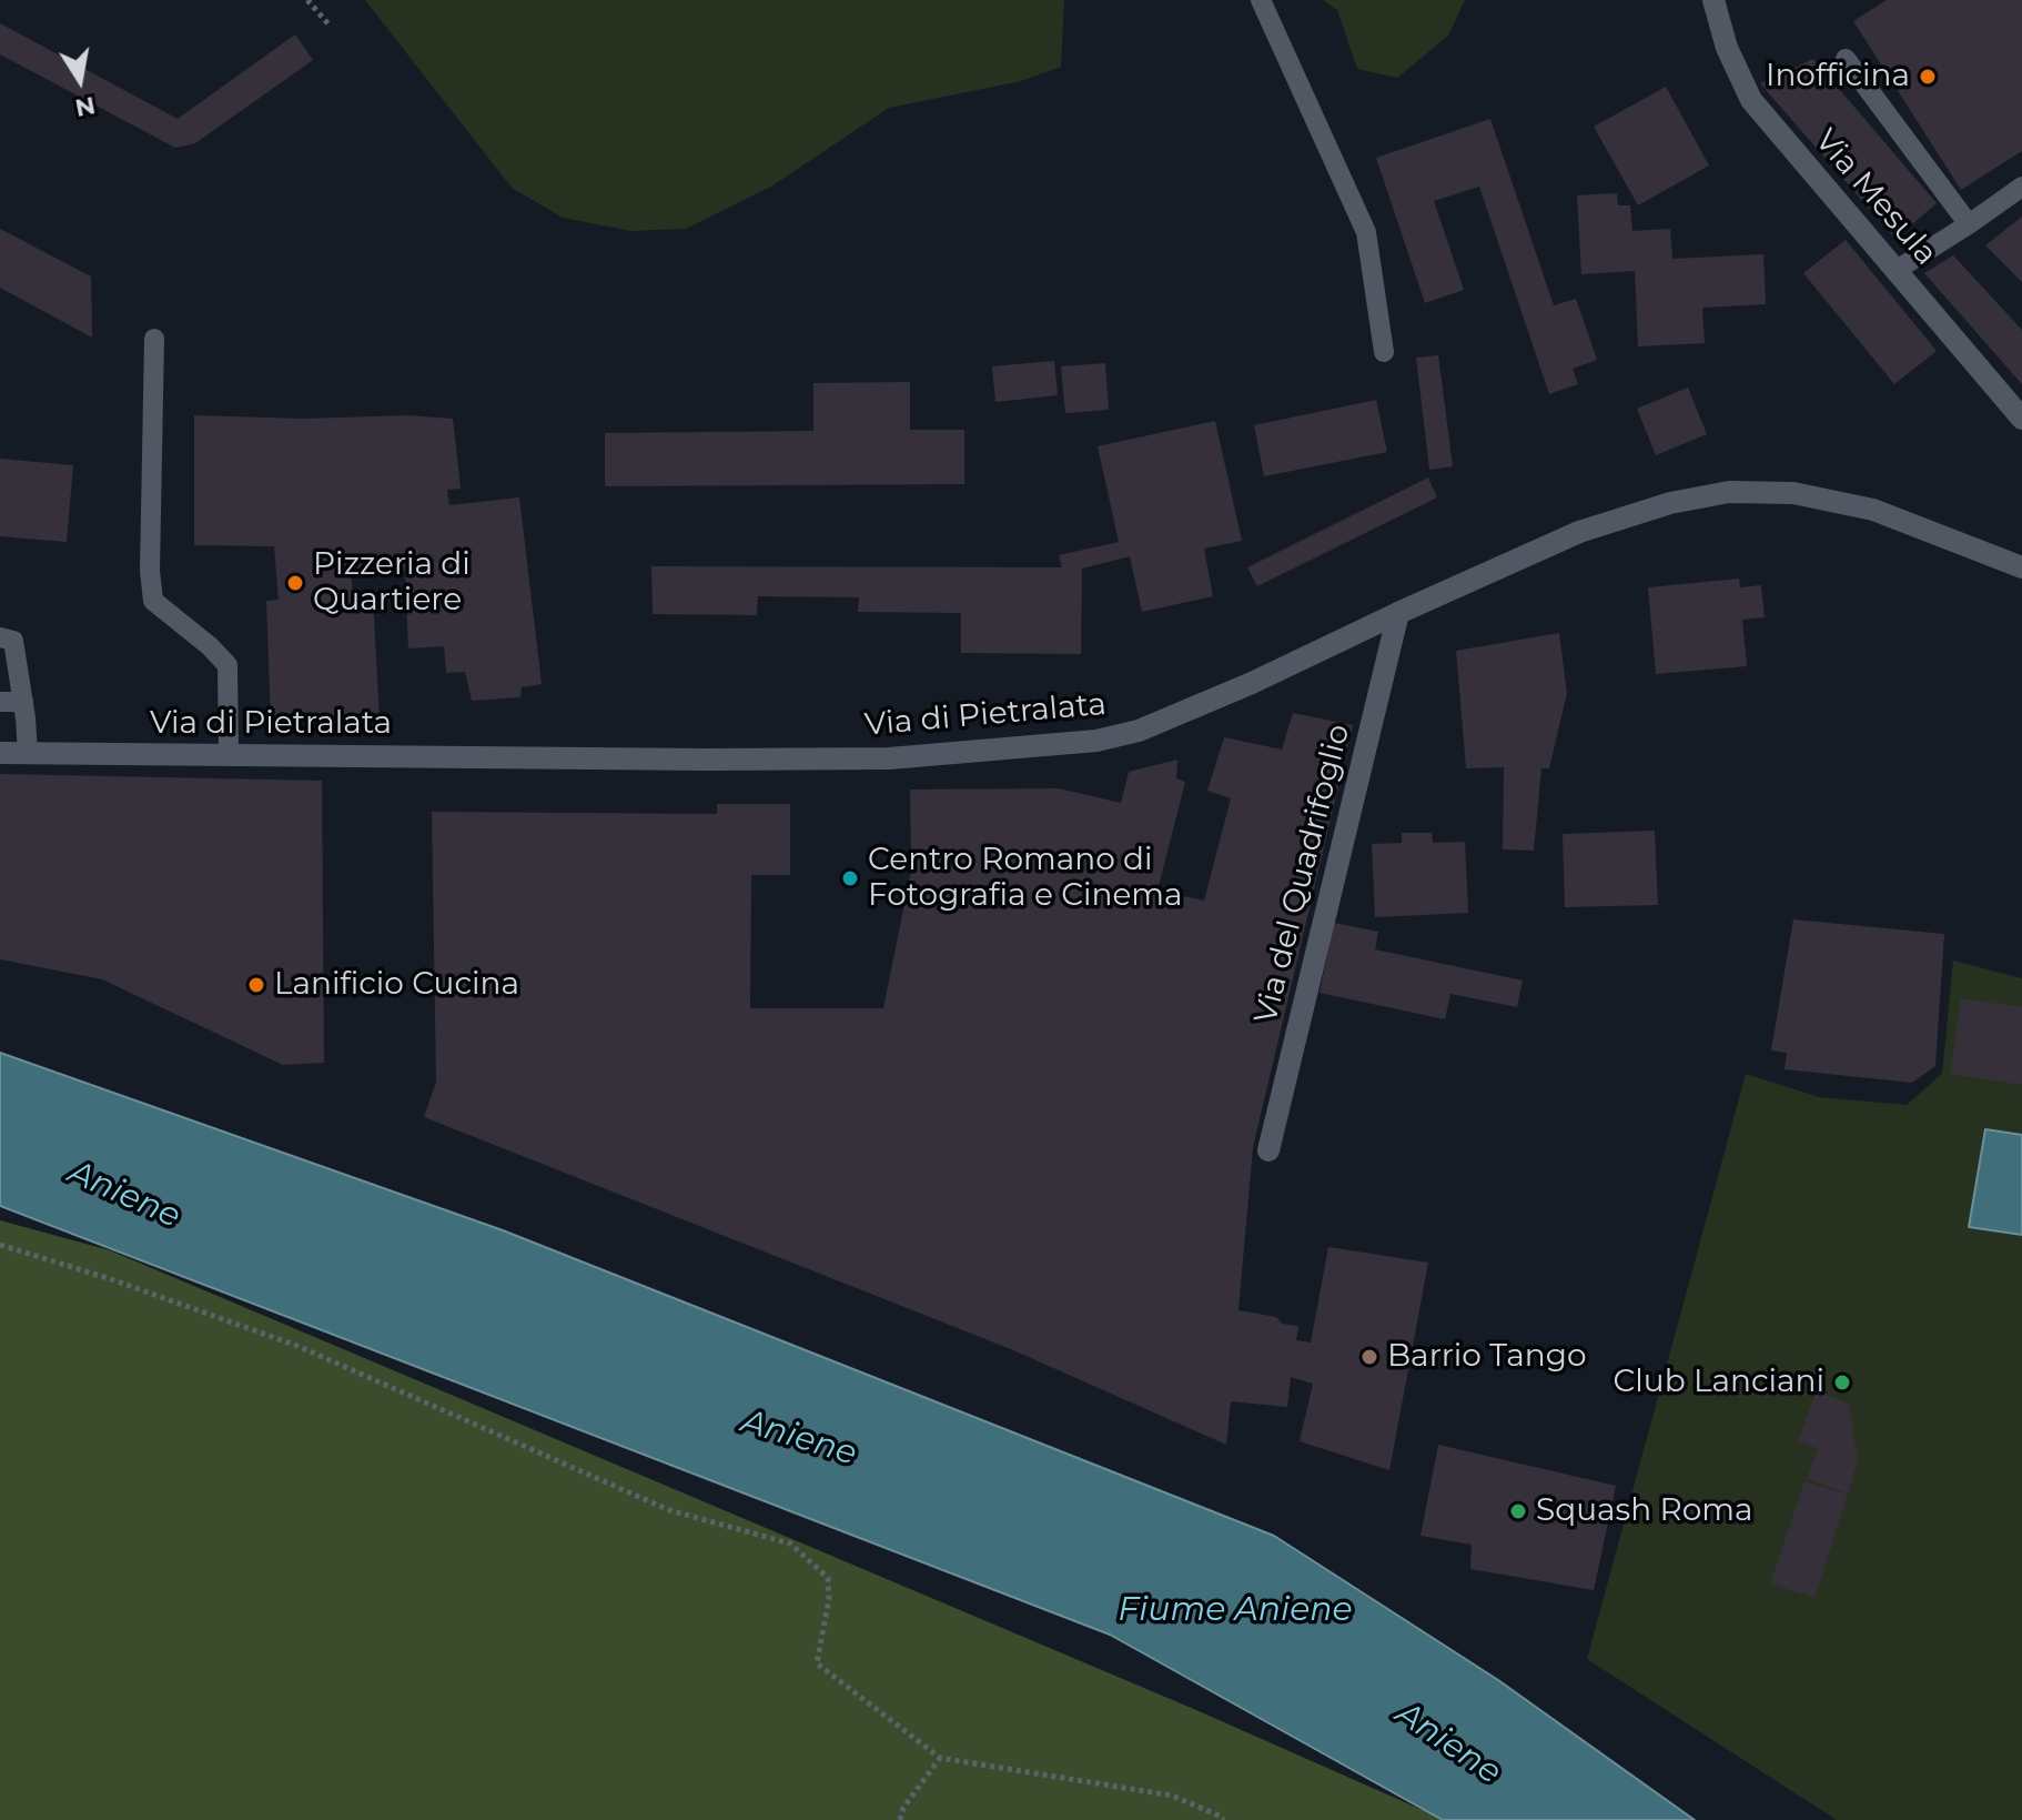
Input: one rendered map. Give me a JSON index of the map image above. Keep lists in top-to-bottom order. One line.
{"streets":{"street":["Via Mesula","Via di Pietralata","Via del Quadrifoglio"]},"crossings":[["Via di Pietralata","Via del Quadrifoglio"]],"water":["Aniene","Fiume Aniene"],"places":["Inofficina","Pizzeria di Quartiere","Centro Romano di Fotografia e Cinema","Lanificio Cucina","Barrio Tango","Club Lanciani","Squash Roma"],"north":"bottom"}
